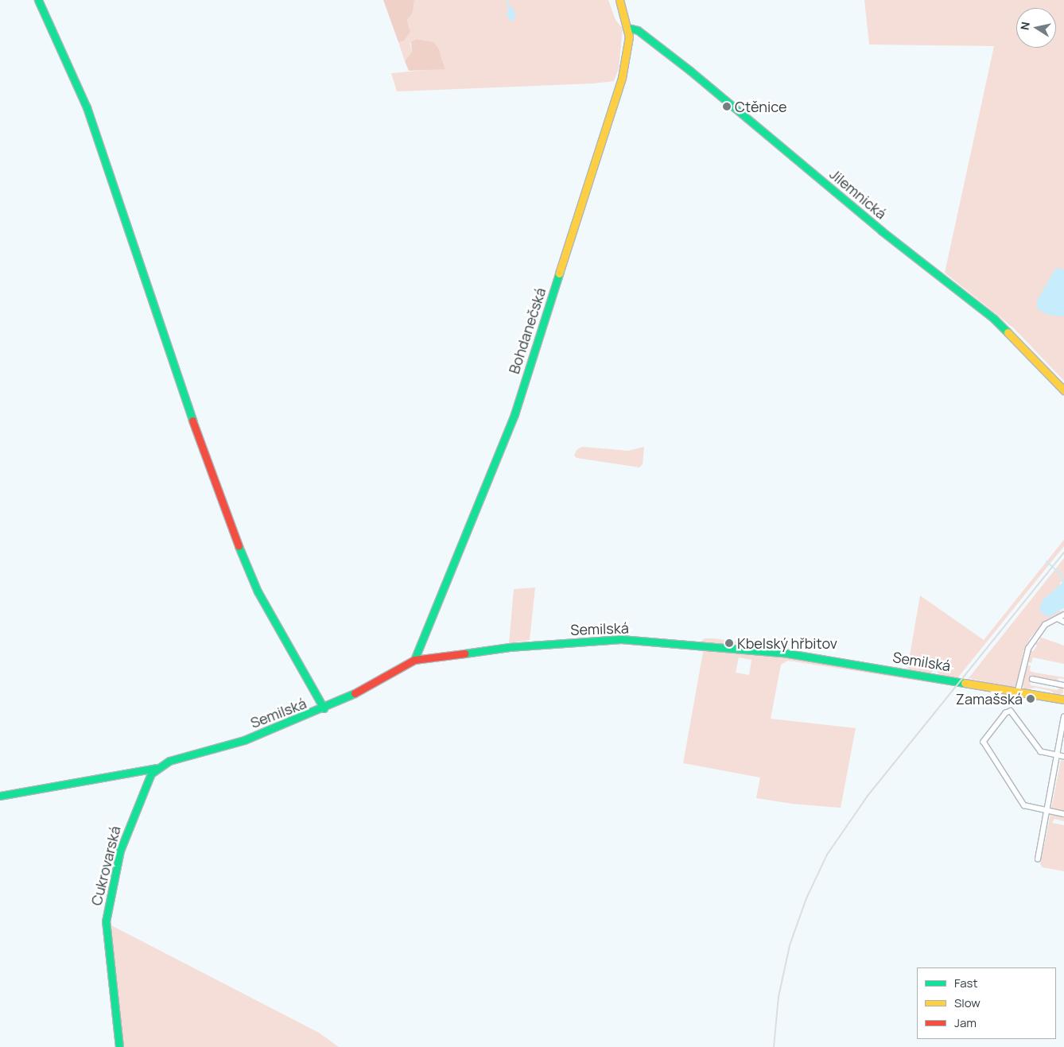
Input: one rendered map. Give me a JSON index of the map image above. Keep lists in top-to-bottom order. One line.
{"streets":{"street":["Jilemnická","Bohdanečská","Semilská","Cukrovarská"]},"crossings":[["Jilemnická","Bohdanečská"],["Bohdanečská","Semilská"],["Semilská","Cukrovarská"]],"places":["Ctěnice","Kbelský hřbitov","Zamašská"],"legend":["Fast","Slow","Jam"],"north":"left"}
